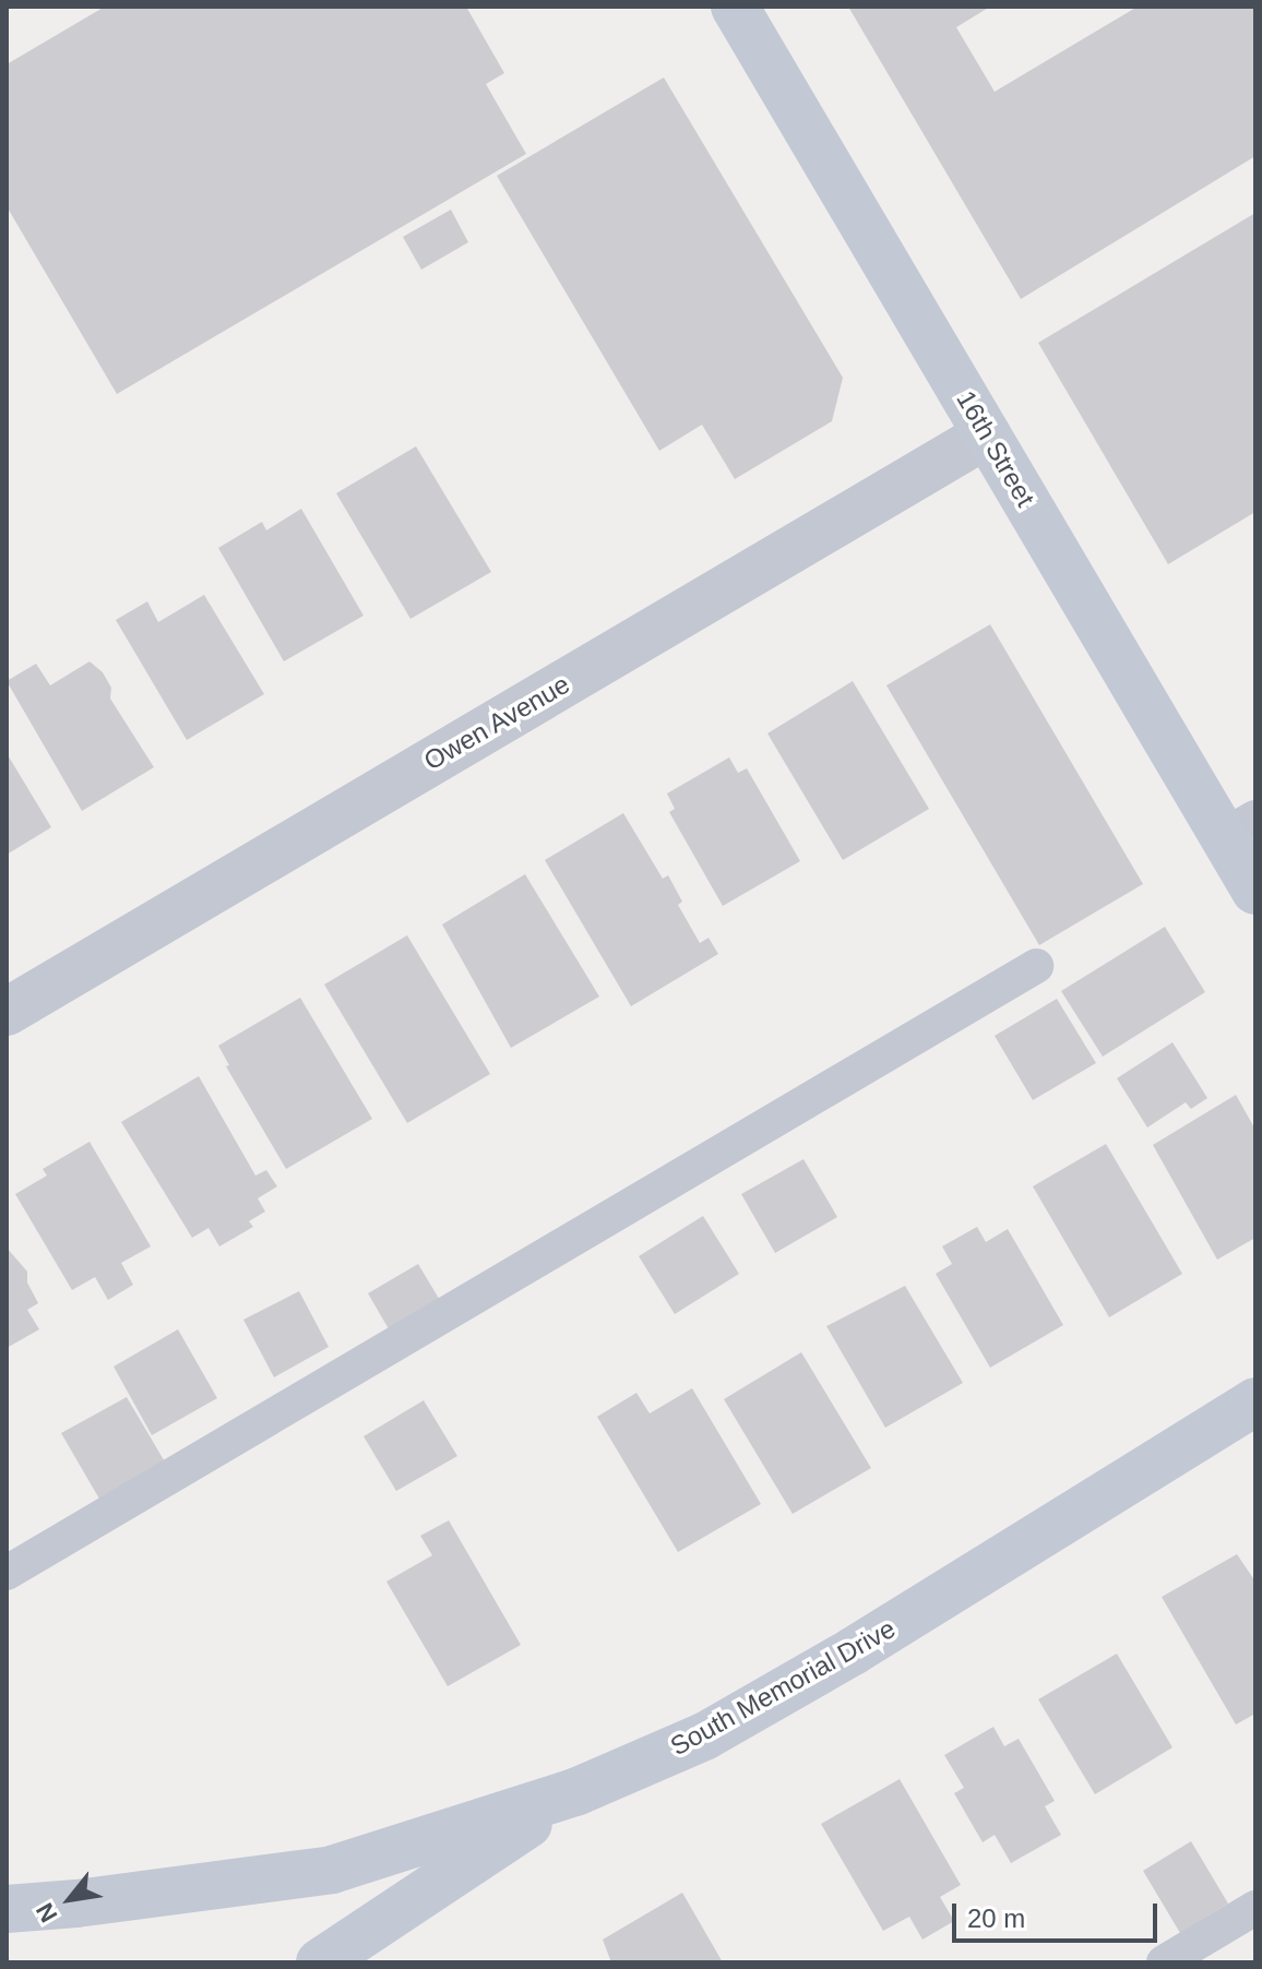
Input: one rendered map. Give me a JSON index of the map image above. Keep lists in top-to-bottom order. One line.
{"streets":{"main road":["16th Street","South Memorial Drive"],"street":["Owen Avenue"]},"crossings":[["16th Street","Owen Avenue"]],"scale_bar":"20 m","north":"bottom left"}
